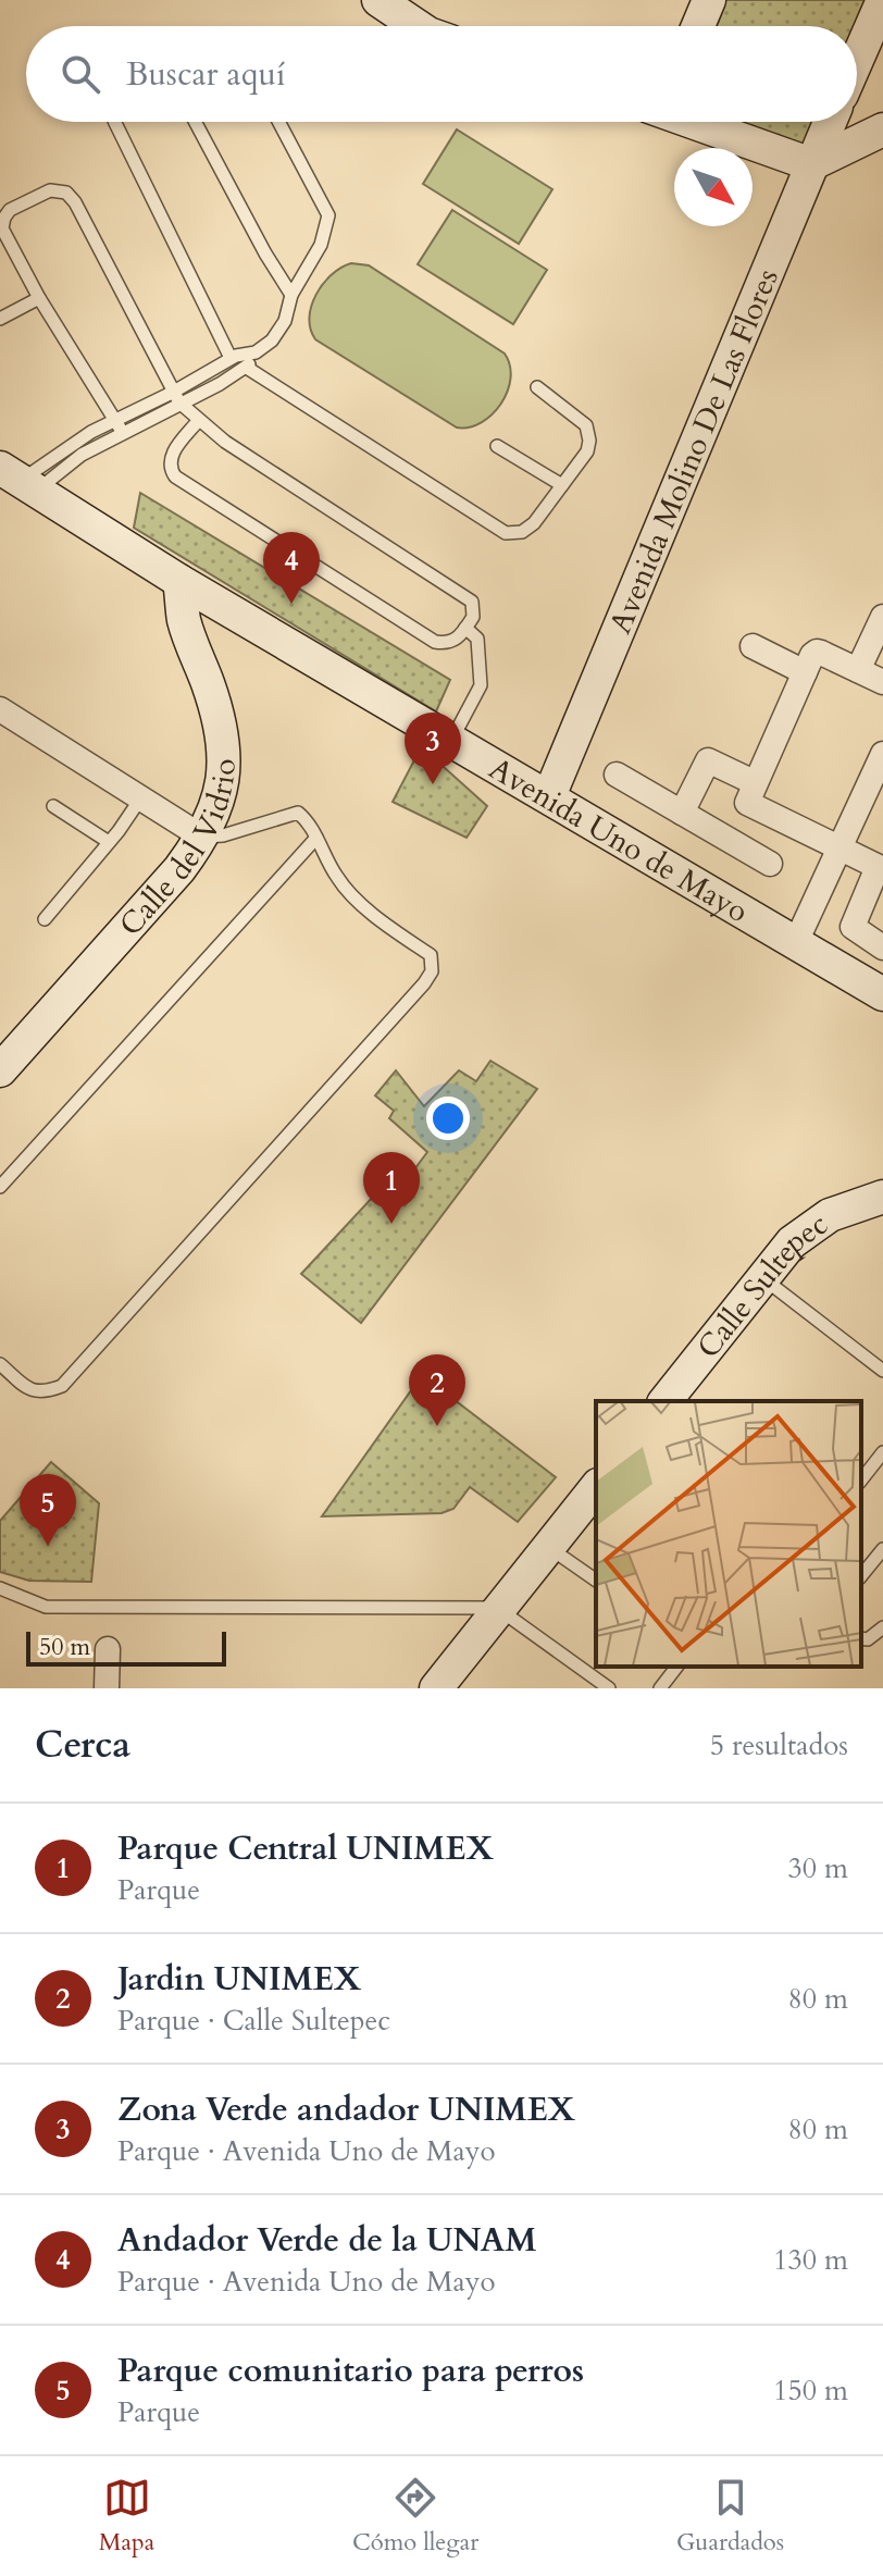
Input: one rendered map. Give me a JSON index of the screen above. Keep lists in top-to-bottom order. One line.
{"streets":{"main road":["Avenida Molino De Las Flores","Avenida Uno de Mayo","Calle del Vidrio","Calle Sultepec"]},"crossings":[["Avenida Molino De Las Flores","Avenida Uno de Mayo"],["Avenida Uno de Mayo","Calle del Vidrio"]],"scale_bar":"50 m","north":"bottom right","page":{"search":"Buscar aquí","pins":["4","3","1","2","5"],"scale":"50 m","heading":["Cerca","5 resultados"],"list":[{"mark":"1","name":"Parque Central UNIMEX","note":"Parque","value":"30 m"},{"mark":"2","name":"Jardin UNIMEX","note":"Parque · Calle Sultepec","value":"80 m"},{"mark":"3","name":"Zona Verde andador UNIMEX","note":"Parque · Avenida Uno de Mayo","value":"80 m"},{"mark":"4","name":"Andador Verde de la UNAM","note":"Parque · Avenida Uno de Mayo","value":"130 m"},{"mark":"5","name":"Parque comunitario para perros","note":"Parque","value":"150 m"}],"nav":["Mapa","Cómo llegar","Guardados"]}}
